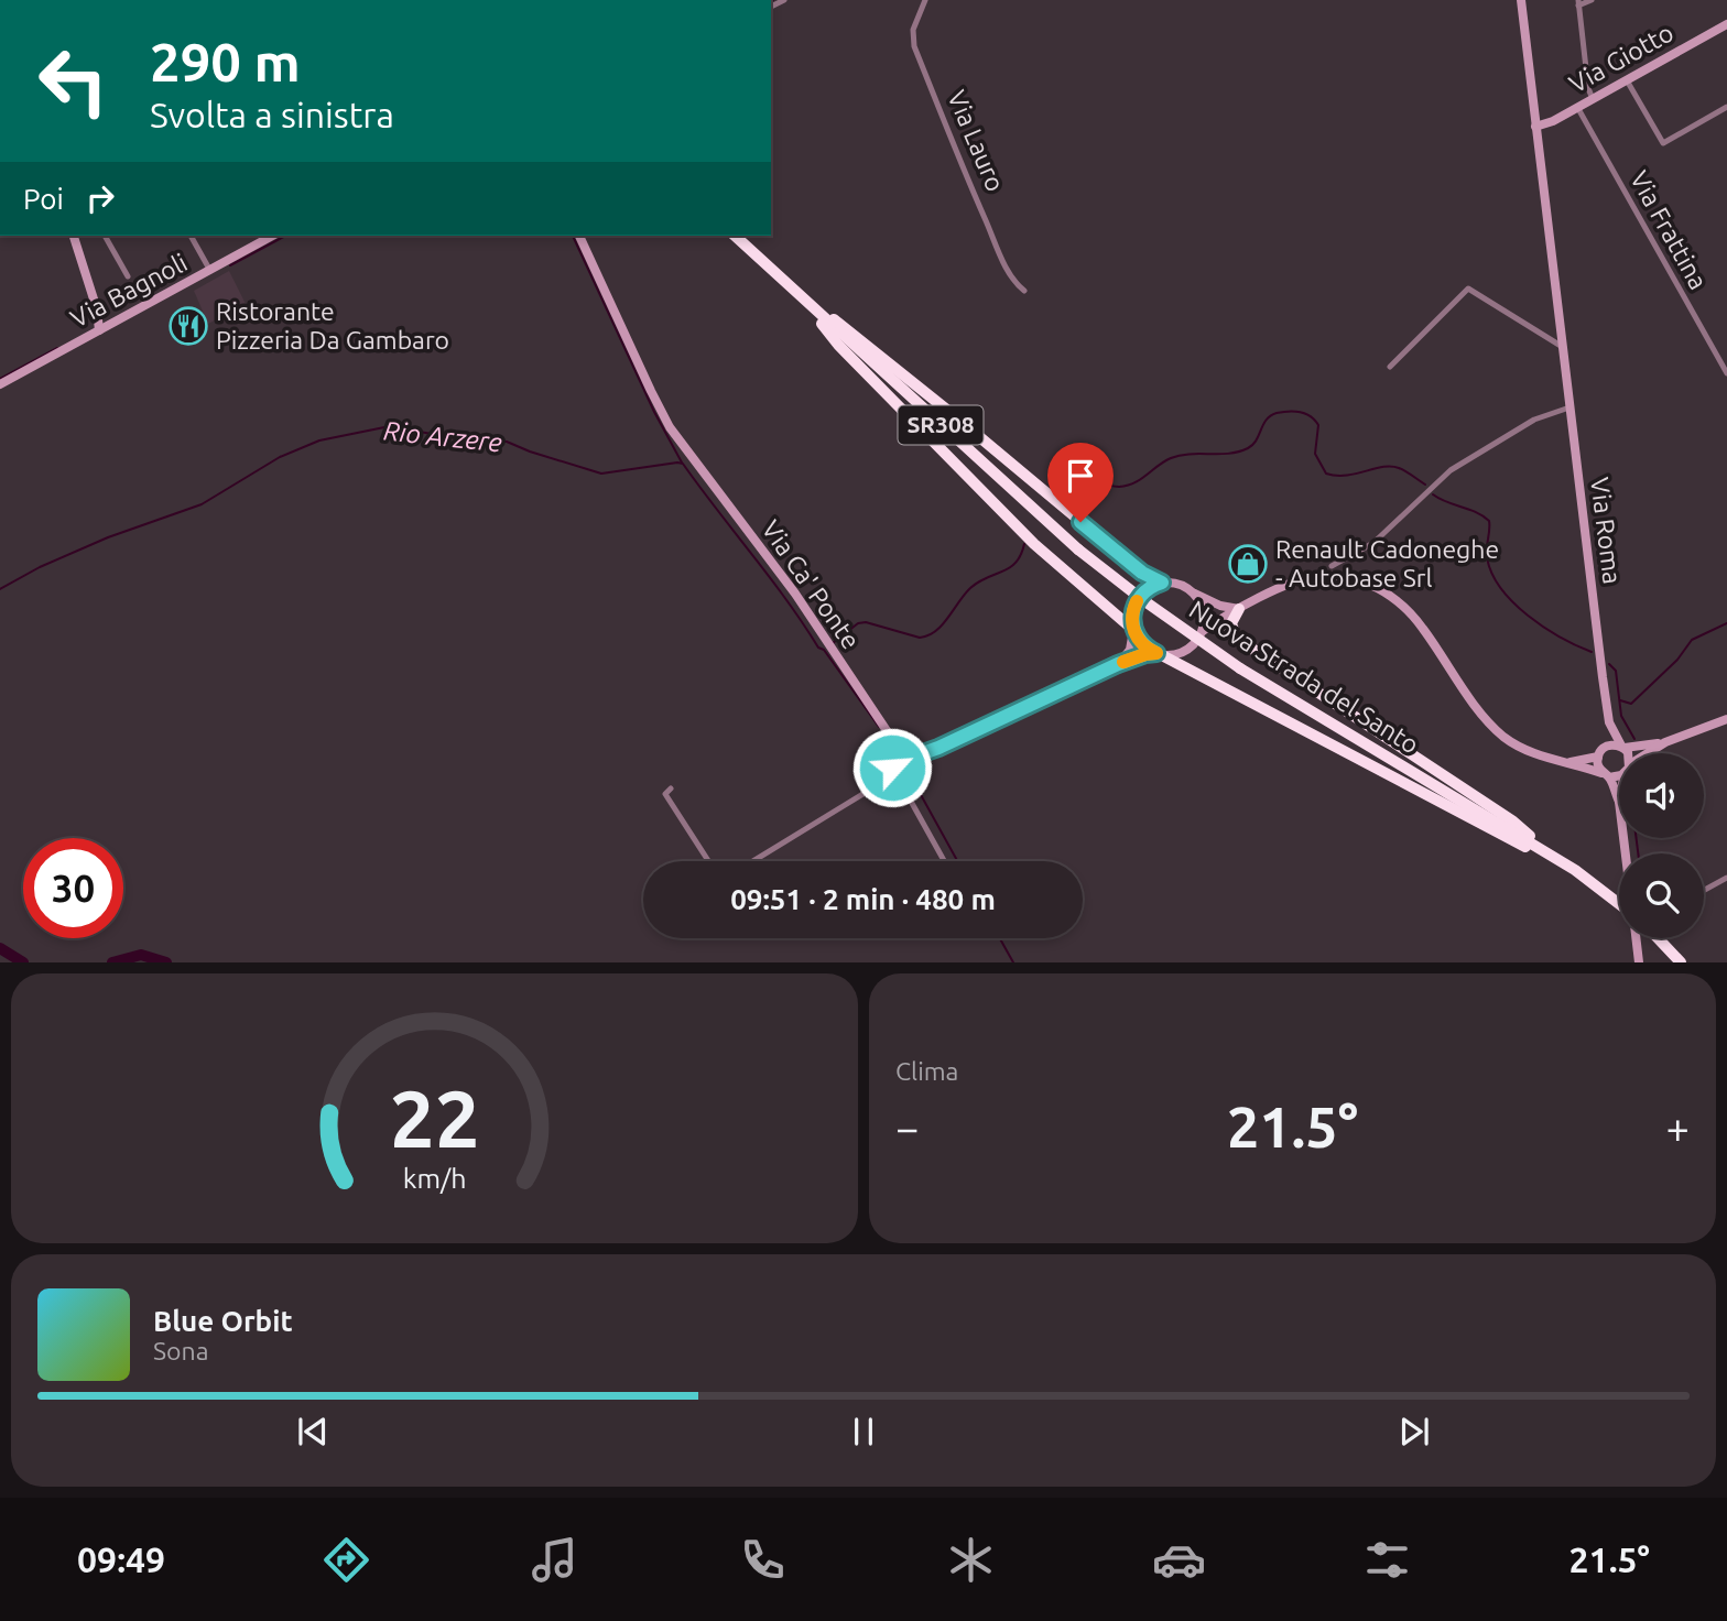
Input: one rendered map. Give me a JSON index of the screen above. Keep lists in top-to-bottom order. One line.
{"streets":{"highway":["SR308","Nuova Strada del Santo"],"main road":["Via Giotto","Via Bagnoli","Via Roma","Via Ca' Ponte"],"street":["Via Lauro","Via Frattina"]},"crossings":[["Via Giotto","Via Frattina"],["Via Giotto","Via Roma"]],"water":["Rio Arzere"],"places":{"restaurant":["Ristorante Pizzeria Da Gambaro"],"shop":["Renault Cadoneghe - Autobase Srl"]},"page":{"turn":["290 m","Svolta a sinistra"],"then":"Poi","limit":"30","trip":"09:51 · 2 min · 480 m","tile":"Clima","heat":["−","21.5°","+"],"song":["Blue Orbit","Sona"],"tabs":["09:49","21.5°"],"gauge":["22","km/h"]}}
